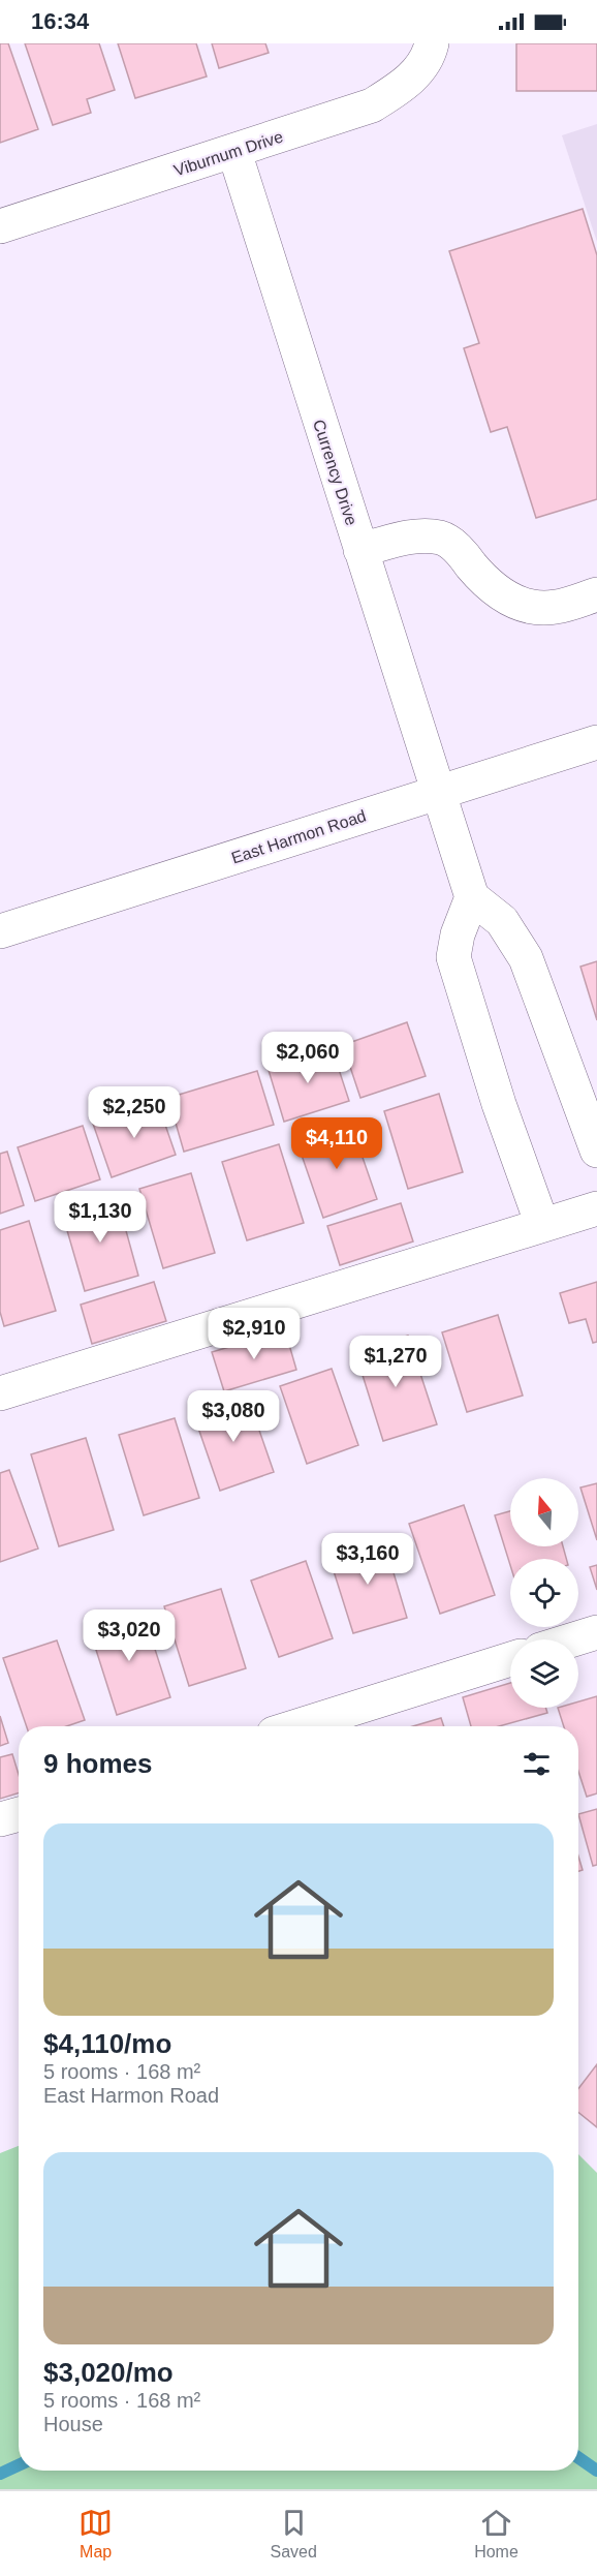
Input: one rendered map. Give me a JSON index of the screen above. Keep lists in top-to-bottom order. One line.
{"streets":{"street":["Viburnum Drive","Currency Drive","East Harmon Road"]},"crossings":[["Viburnum Drive","Currency Drive"],["Currency Drive","East Harmon Road"]],"north":"top","page":{"status":"16:34","price":["$2,060","$2,250","$4,110","$1,130","$2,910","$1,270","$3,080","$3,160","$3,020"],"heading":"9 homes","list":[{"name":"$4,110/mo","note":"5 rooms · 168 m² · East Harmon Road"},{"name":"$3,020/mo","note":"5 rooms · 168 m² · House"}],"tabs":["Map","Saved","Home"]}}
